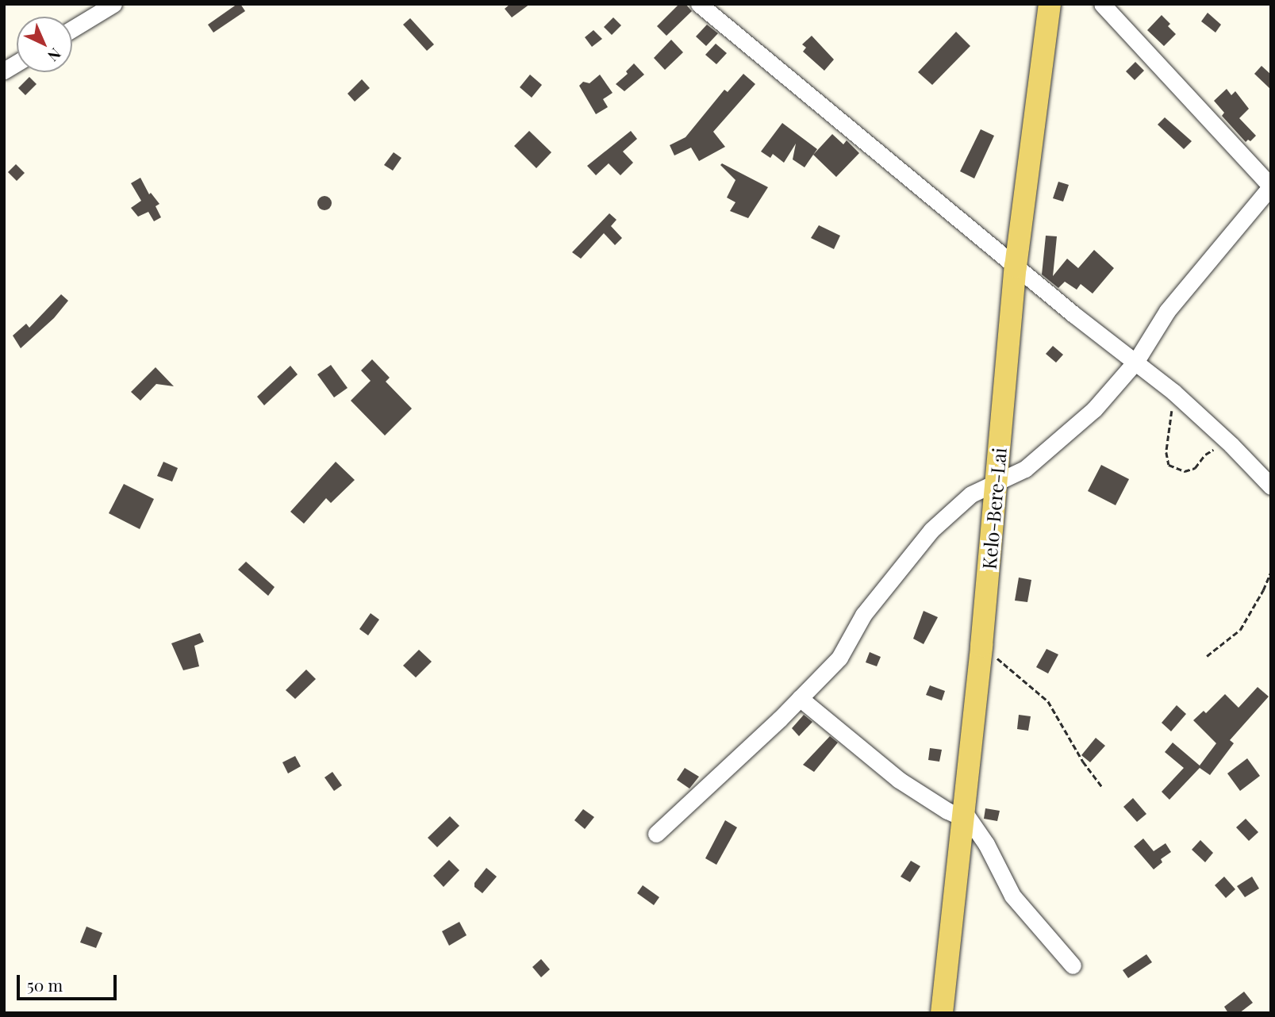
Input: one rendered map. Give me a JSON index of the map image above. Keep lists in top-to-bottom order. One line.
{"streets":{"main road":["Kelo-Bere-Lai"]},"scale_bar":"50 m","north":"bottom right"}
